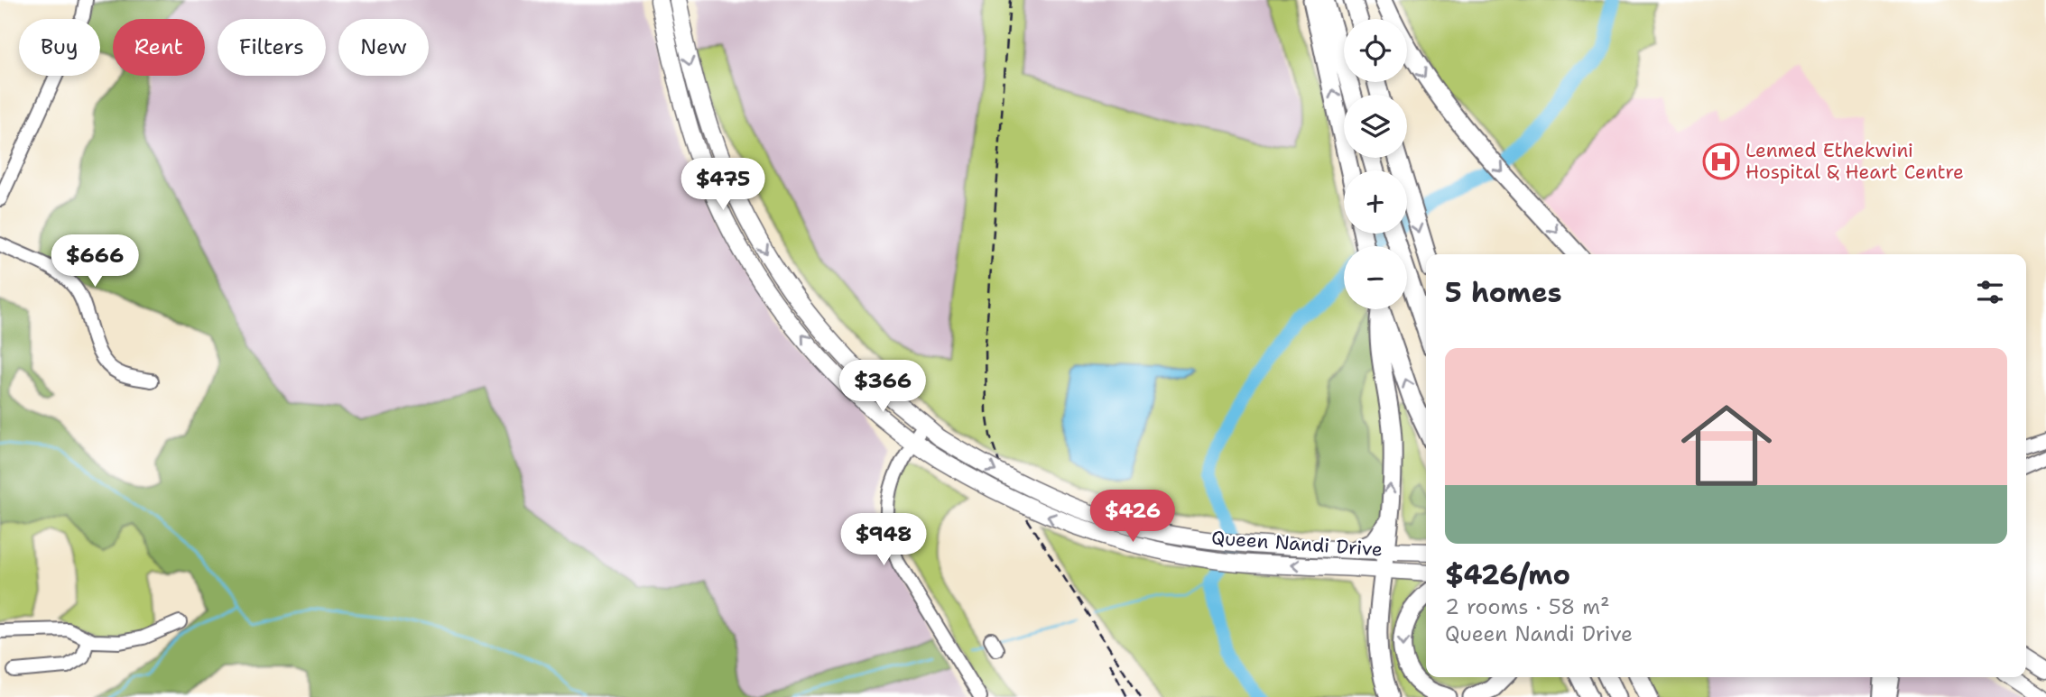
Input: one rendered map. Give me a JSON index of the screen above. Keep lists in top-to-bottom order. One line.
{"streets":{"main road":["Queen Nandi Drive"]},"places":{"hospital":["Lenmed Ethekwini Hospital & Heart Centre"]},"page":{"map_buttons":["+","−"],"chip":["Buy","Rent","Filters","New"],"price":["$475","$666","$366","$426","$948"],"heading":"5 homes","list":[{"name":"$426/mo","note":"2 rooms · 58 m² · Queen Nandi Drive"}]}}
